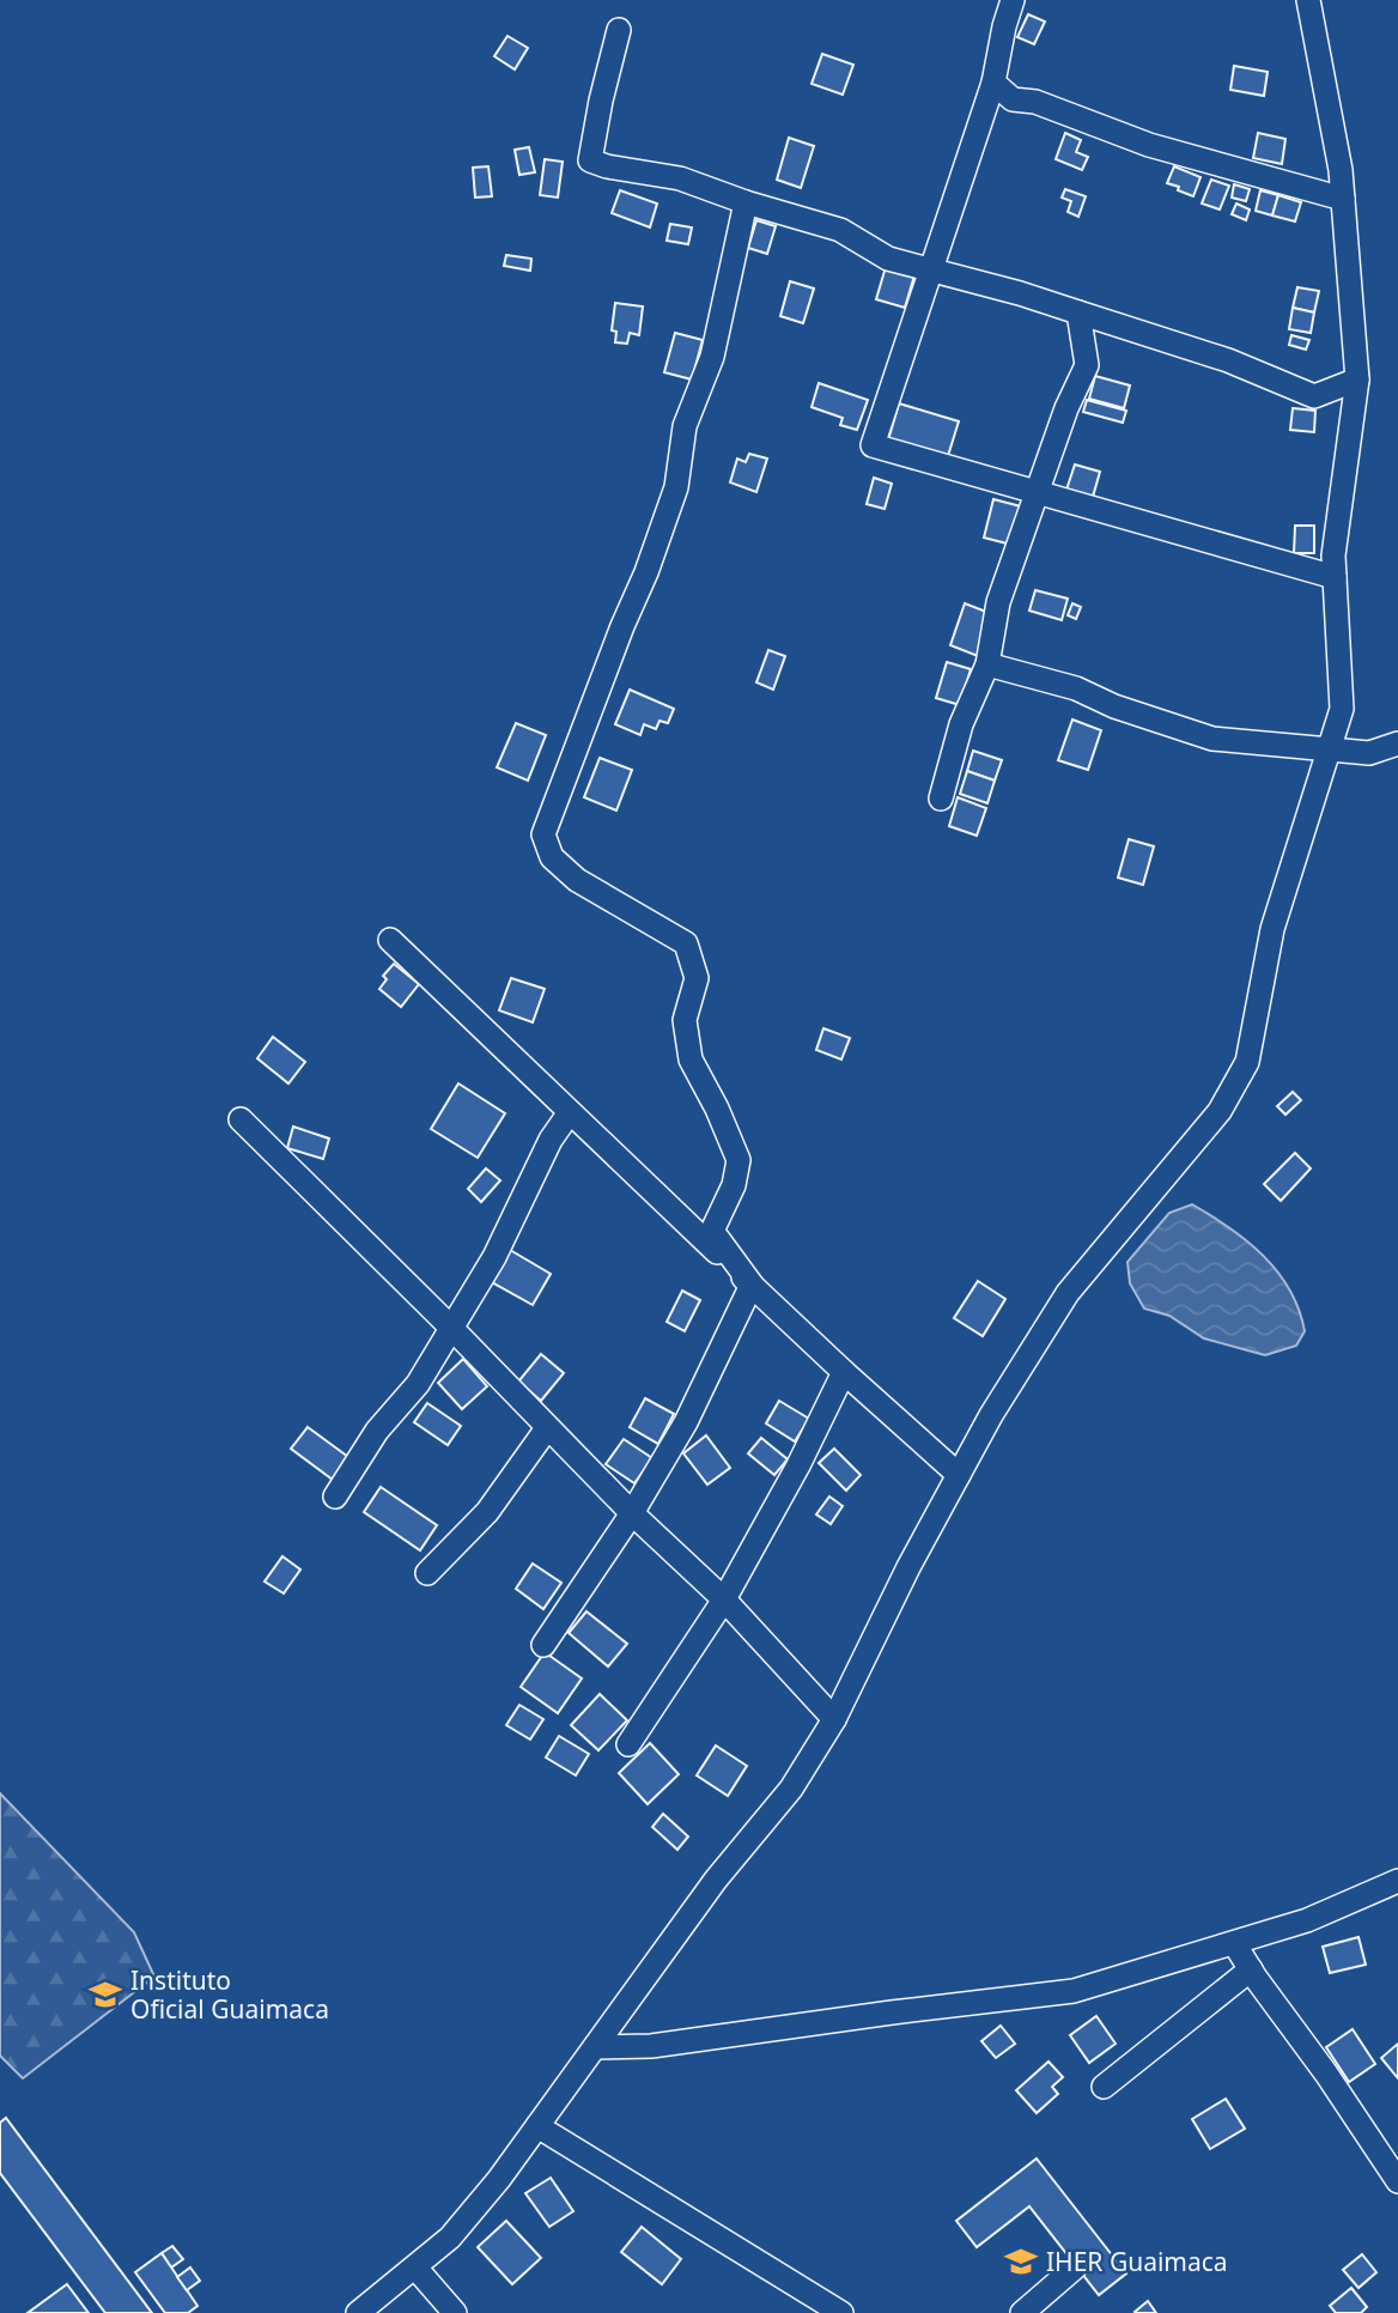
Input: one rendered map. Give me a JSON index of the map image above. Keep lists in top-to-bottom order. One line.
{"places":{"school or university":["Instituto Oficial Guaimaca","IHER Guaimaca"]}}
